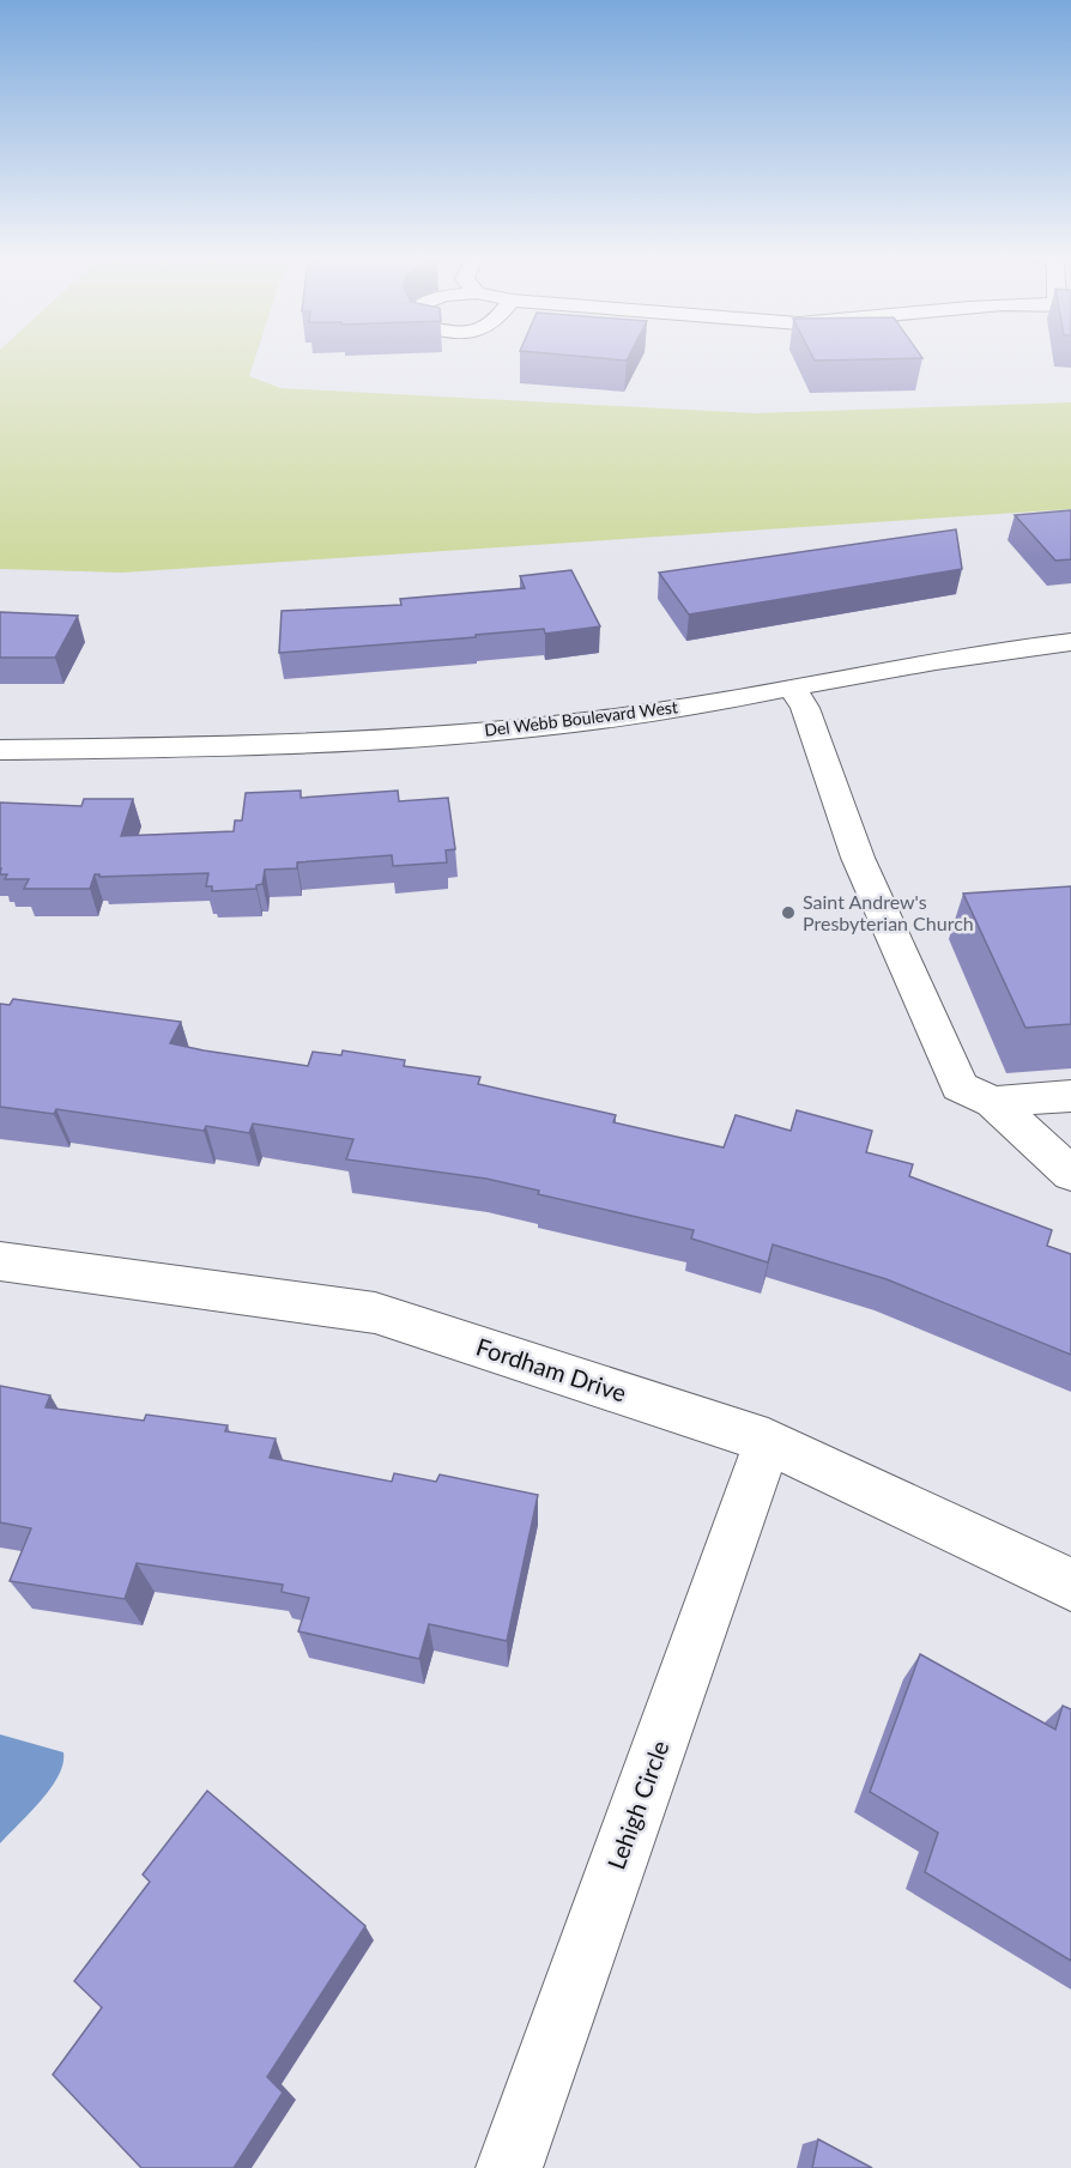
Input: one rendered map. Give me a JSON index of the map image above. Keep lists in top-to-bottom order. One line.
{"streets":{"street":["Del Webb Boulevard West","Fordham Drive","Lehigh Circle"]},"crossings":[["Fordham Drive","Lehigh Circle"]],"places":["Saint Andrew's Presbyterian Church"]}
